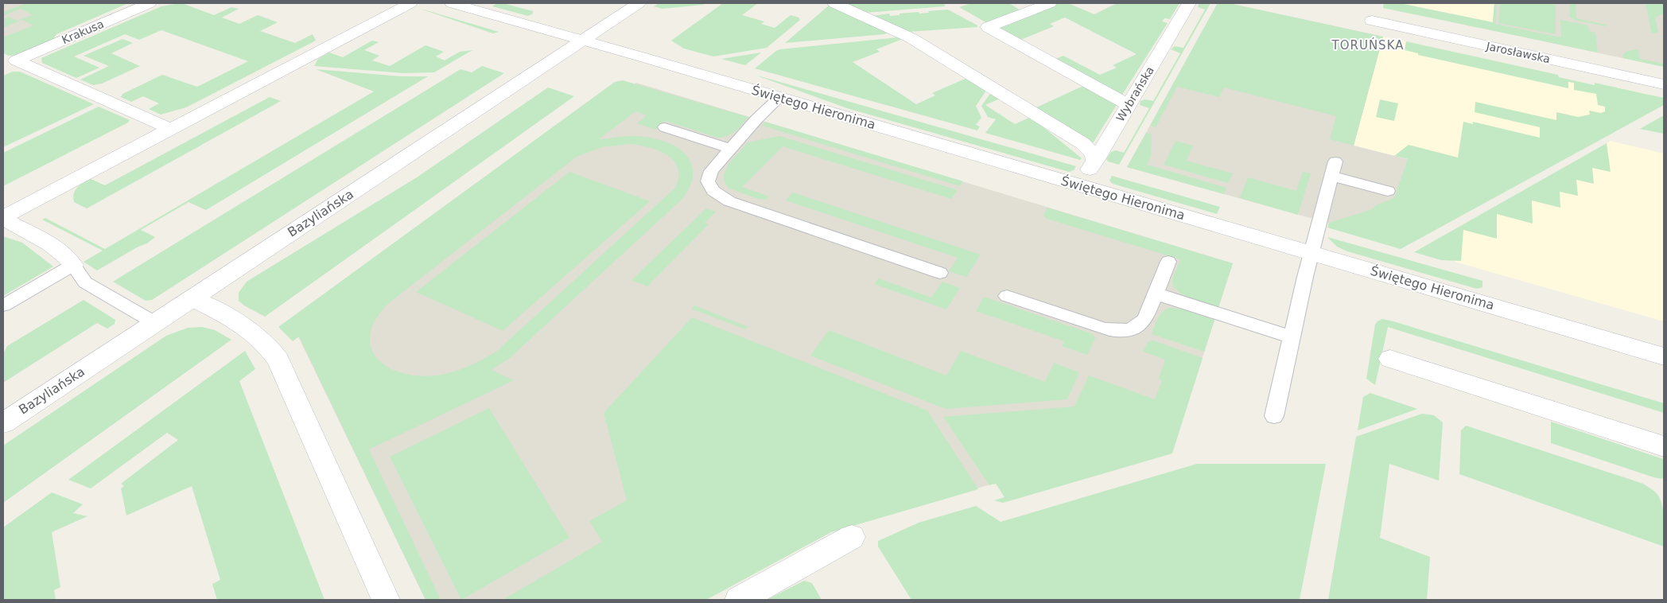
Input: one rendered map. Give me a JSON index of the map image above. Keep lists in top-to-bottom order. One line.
{"streets":{"street":["Krakusa","Jarosławska","Wybrańska","Świętego Hieronima","Bazyliańska"]},"crossings":[["Wybrańska","Świętego Hieronima"],["Świętego Hieronima","Bazyliańska"]],"districts":["TORUŃSKA"]}
